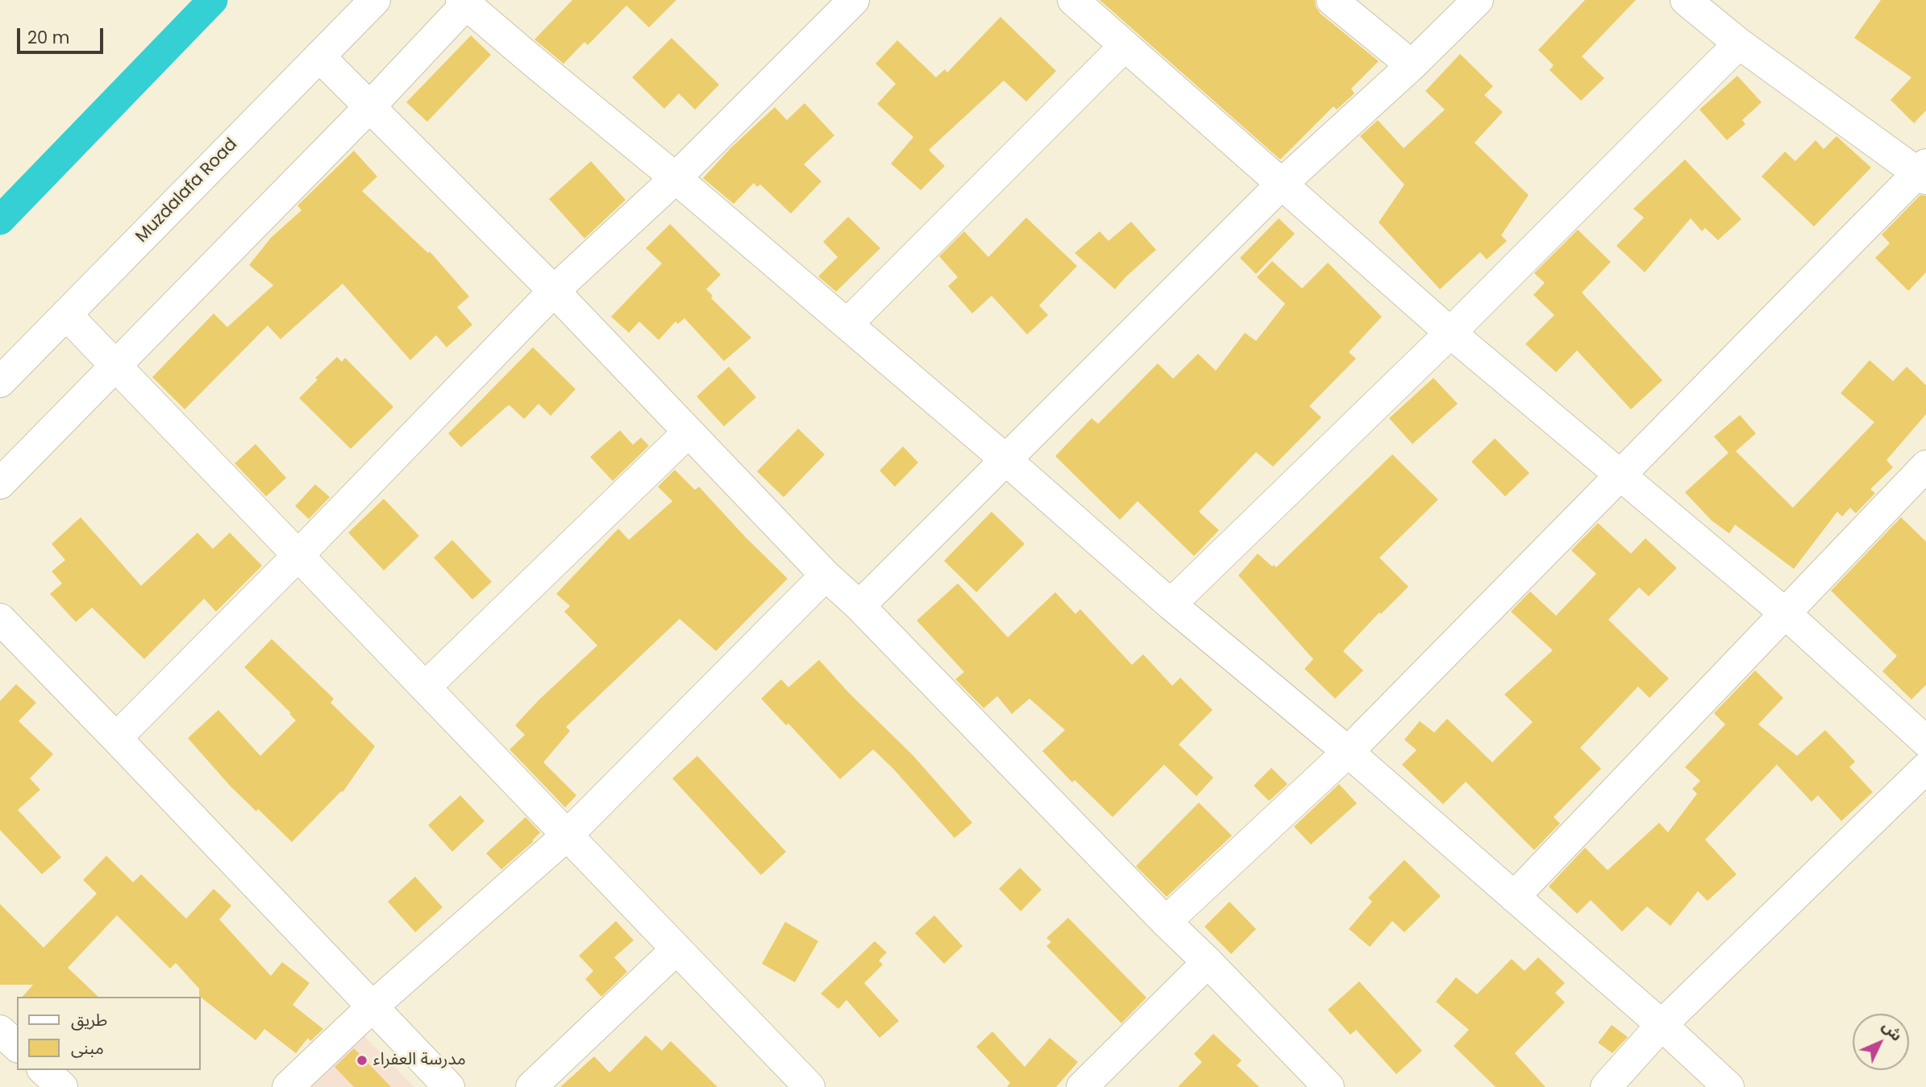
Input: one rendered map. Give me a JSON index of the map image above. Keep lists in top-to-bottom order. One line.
{"streets":{"street":["Muzdalafa Road"]},"places":["مدرسة العفراء"],"legend":["طريق","مبنى"],"scale_bar":"20 m","north":"top right"}
